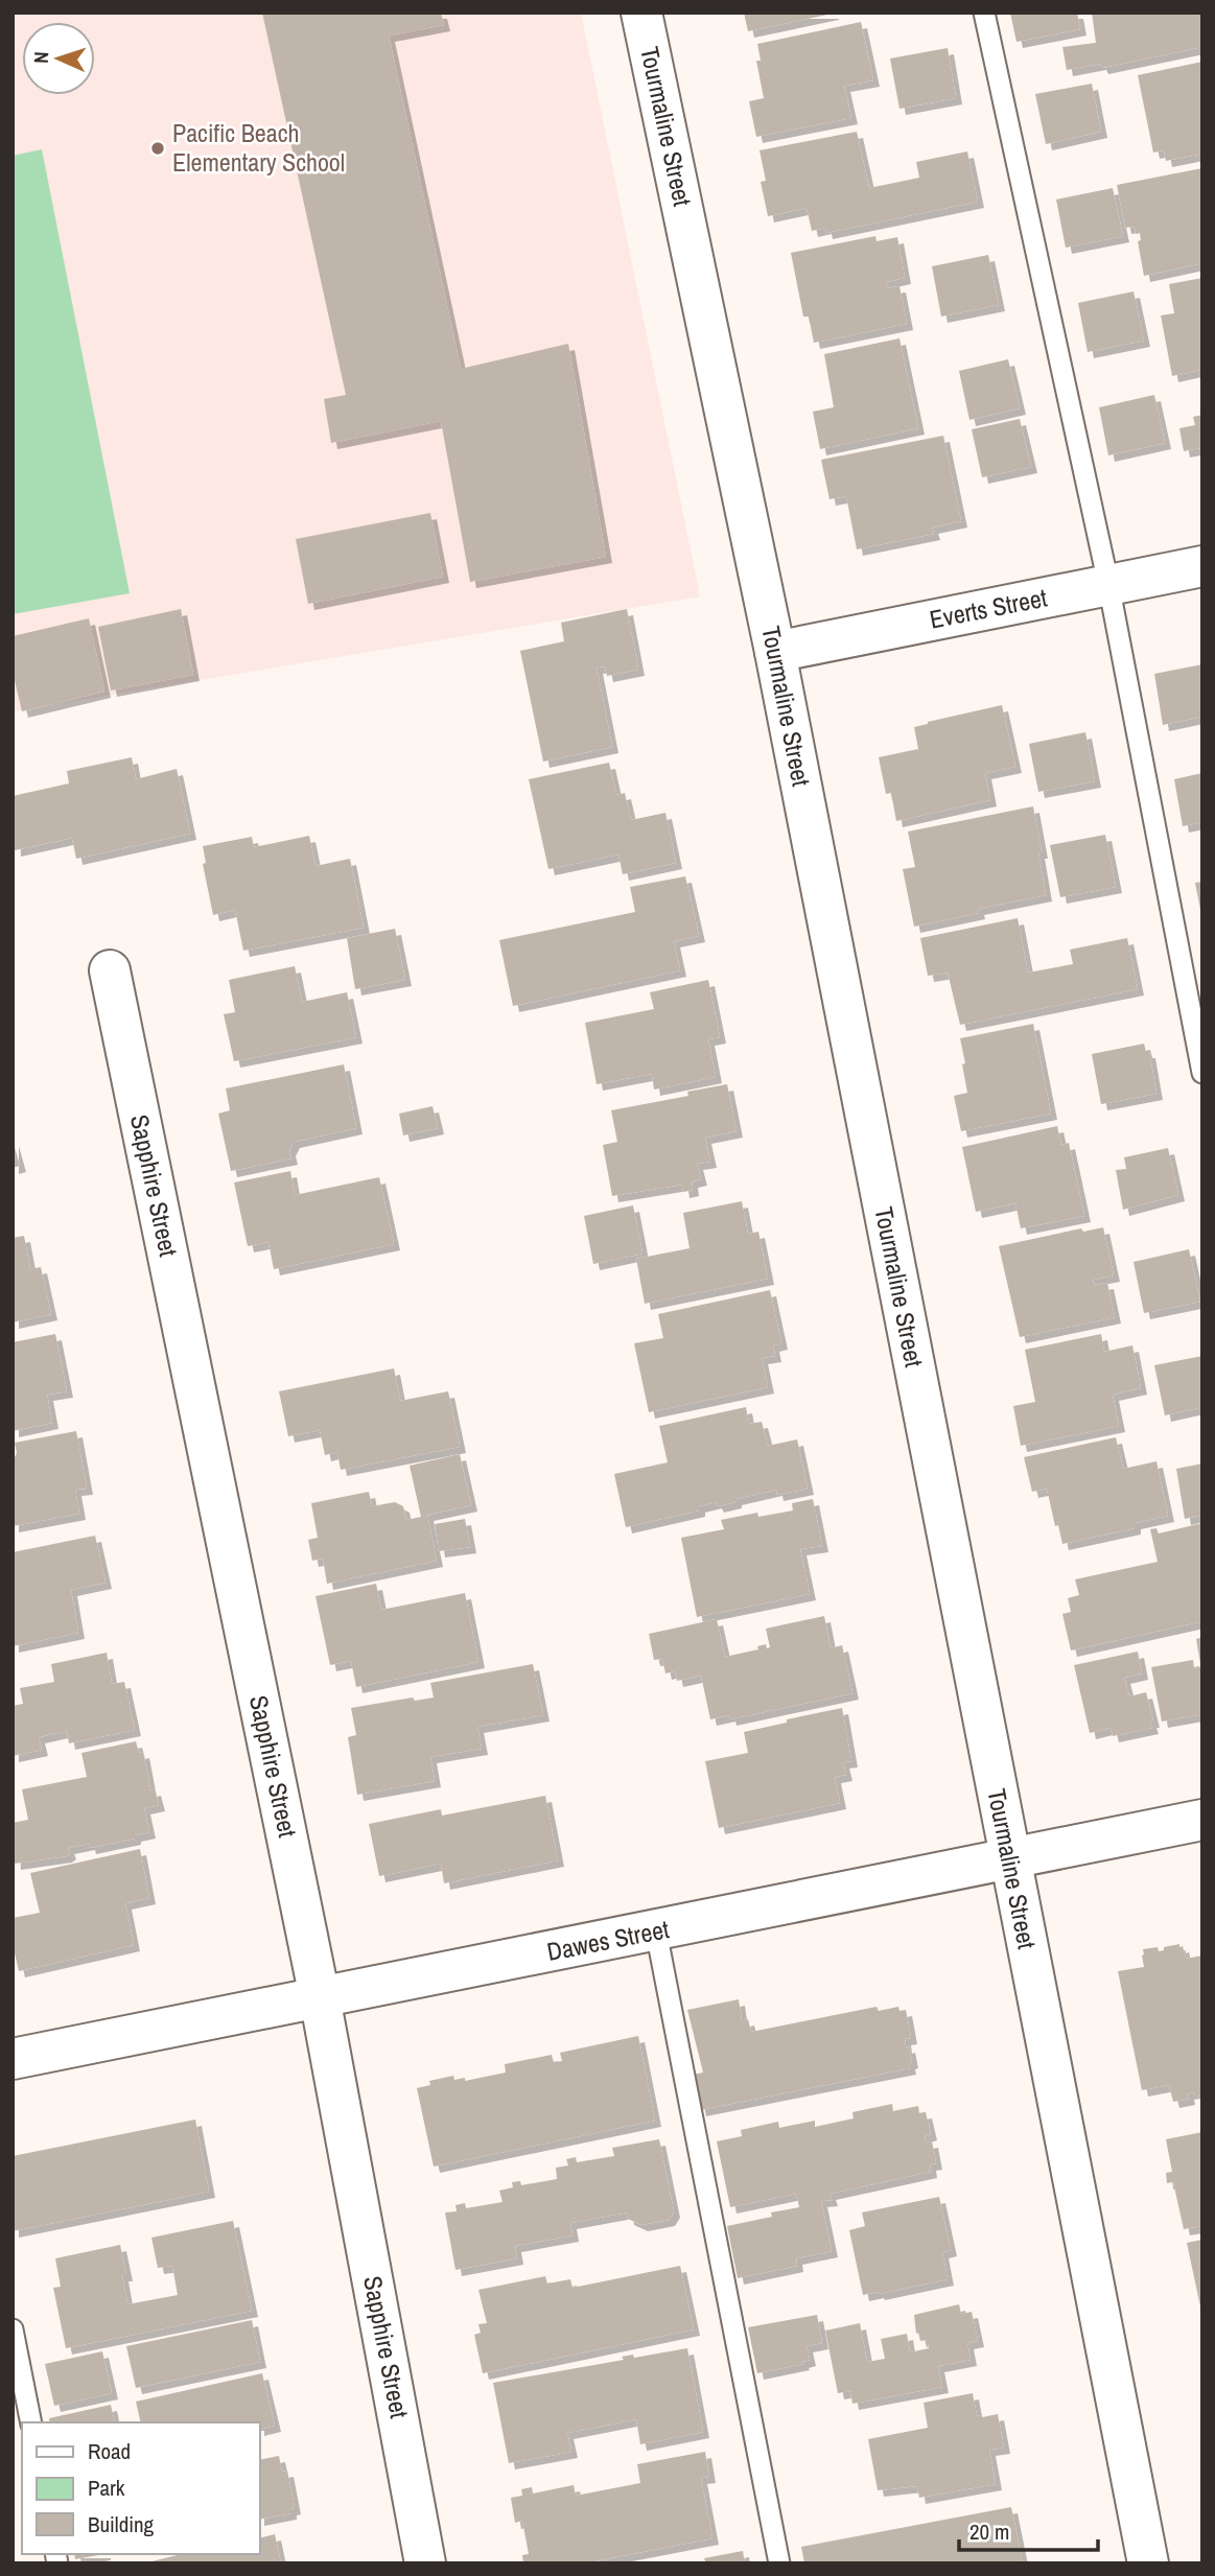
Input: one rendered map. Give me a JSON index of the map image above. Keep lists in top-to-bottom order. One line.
{"streets":{"street":["Tourmaline Street","Everts Street","Sapphire Street","Dawes Street"]},"crossings":[["Tourmaline Street","Everts Street"],["Tourmaline Street","Dawes Street"],["Sapphire Street","Dawes Street"]],"places":["Pacific Beach Elementary School"],"legend":["Road","Park","Building"],"scale_bar":"20 m","north":"left"}
